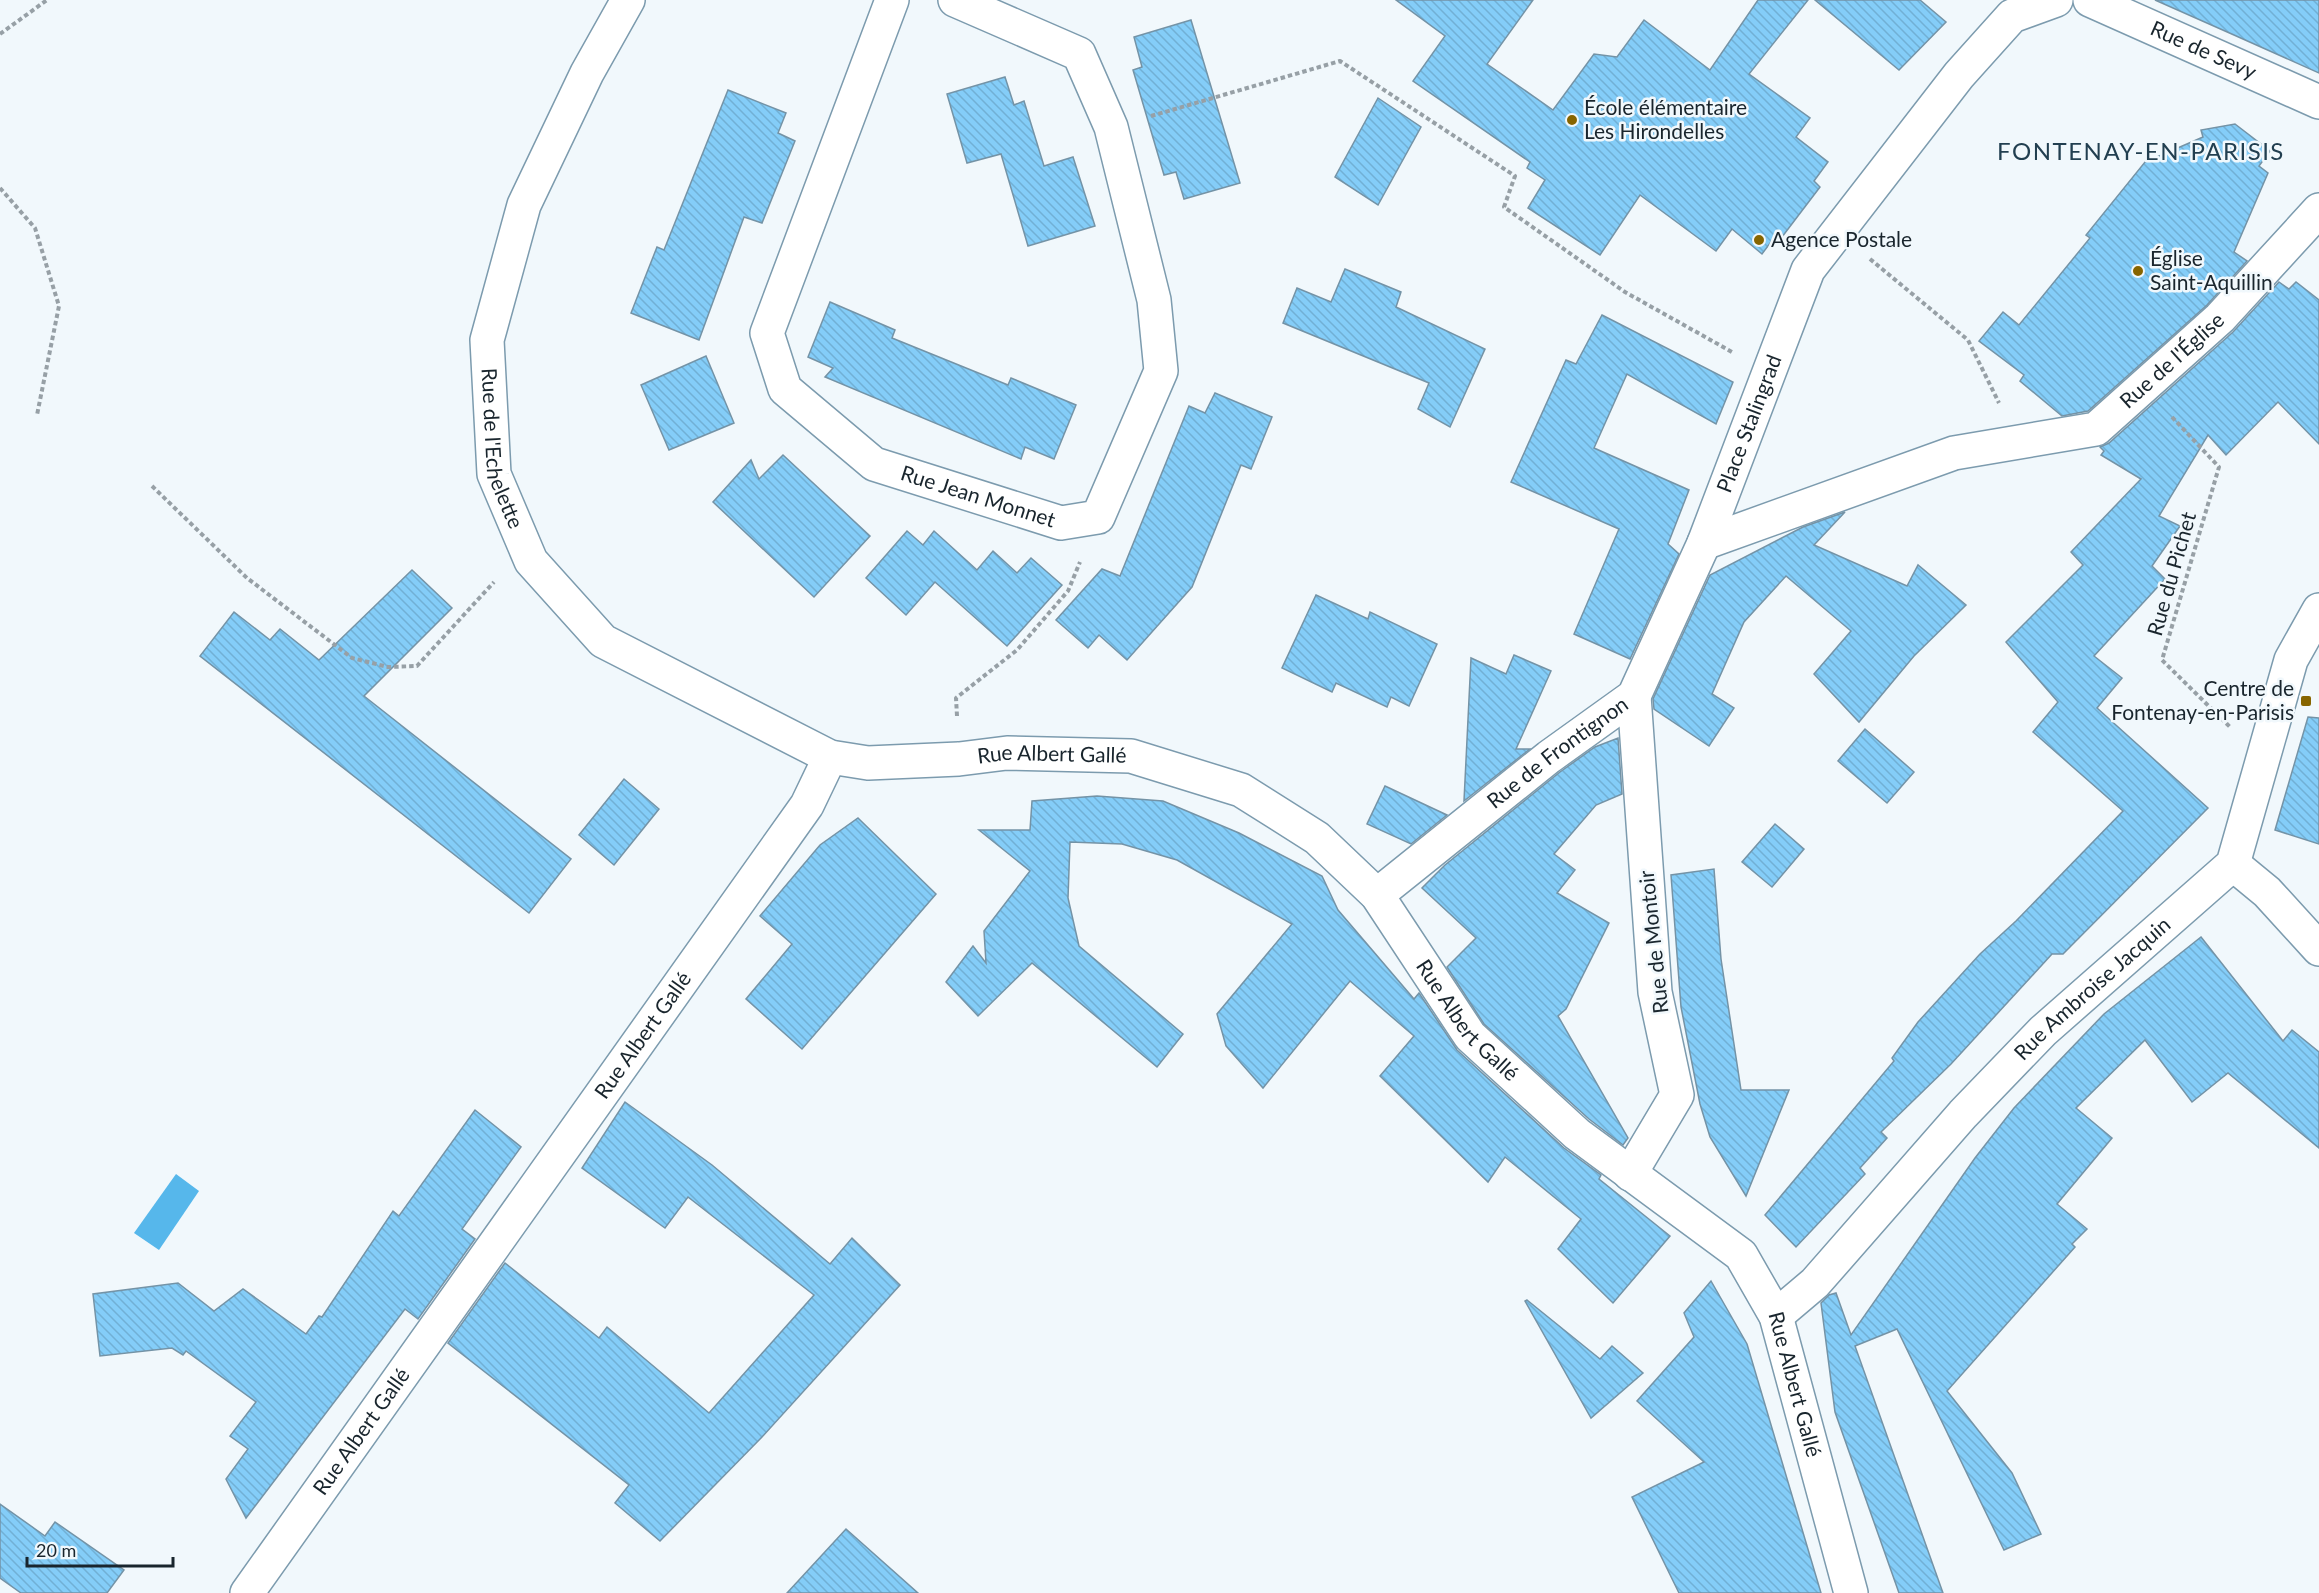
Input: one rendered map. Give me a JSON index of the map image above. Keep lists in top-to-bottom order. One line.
{"streets":{"street":["Rue de Sevy","Rue de l'Église","Place Stalingrad","Rue de l'Echelette","Rue Jean Monnet","Rue de Frontignon","Rue Albert Gallé","Rue de Montoir","Rue Ambroise Jacquin"],"path":["Rue du Pichet"]},"crossings":[["Rue de l'Église","Rue du Pichet"],["Place Stalingrad","Rue de Frontignon"],["Rue de l'Echelette","Rue Albert Gallé"],["Rue de Frontignon","Rue Albert Gallé"],["Rue de Frontignon","Rue de Montoir"],["Rue Albert Gallé","Rue de Montoir"],["Rue Albert Gallé","Rue Ambroise Jacquin"]],"districts":["FONTENAY-EN-PARISIS"],"places":{"other":["École élémentaire Les Hirondelles","Agence Postale","Église Saint-Aquillin"],"transit":["Centre de Fontenay-en-Parisis"]},"scale_bar":"20 m"}
